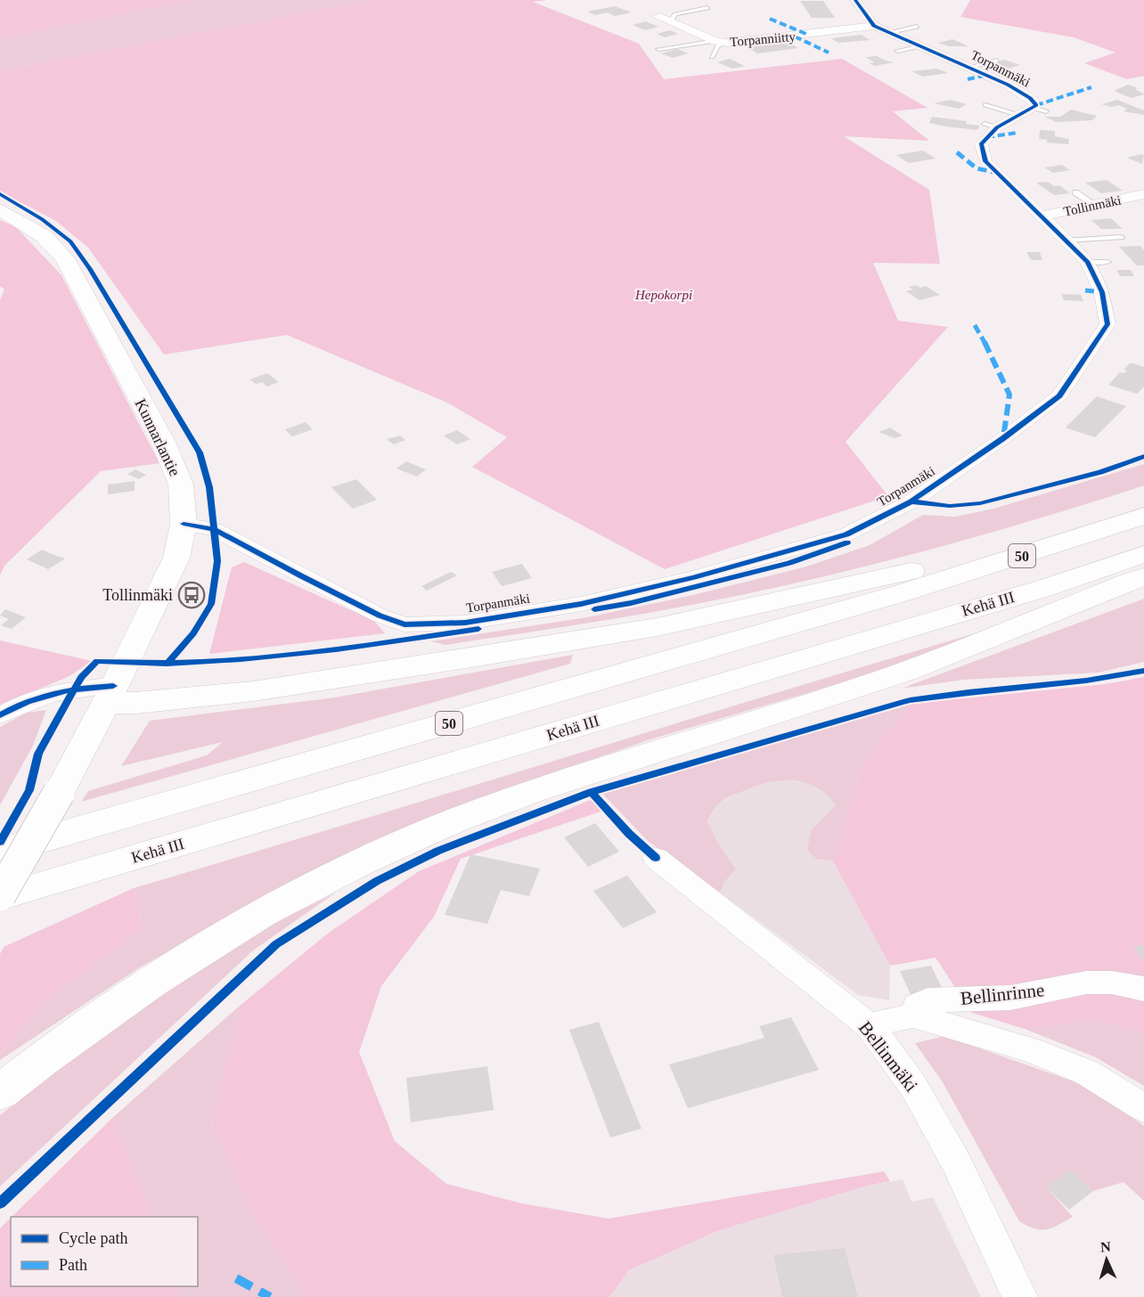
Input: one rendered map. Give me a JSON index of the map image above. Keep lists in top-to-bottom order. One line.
{"streets":{"main road":["Kunnarlantie","50","Kehä III"],"street":["Torpanniitty","Torpanmäki","Tollinmäki","Bellinrinne","Bellinmäki"]},"crossings":[["Torpanniitty","Torpanmäki"],["Torpanmäki","Tollinmäki"],["Torpanmäki","Kunnarlantie"],["Kunnarlantie","Kehä III"],["Bellinrinne","Bellinmäki"]],"parks":["Hepokorpi"],"places":{"bus stop":["Tollinmäki"]},"legend":["Cycle path","Path"],"north":"top"}
